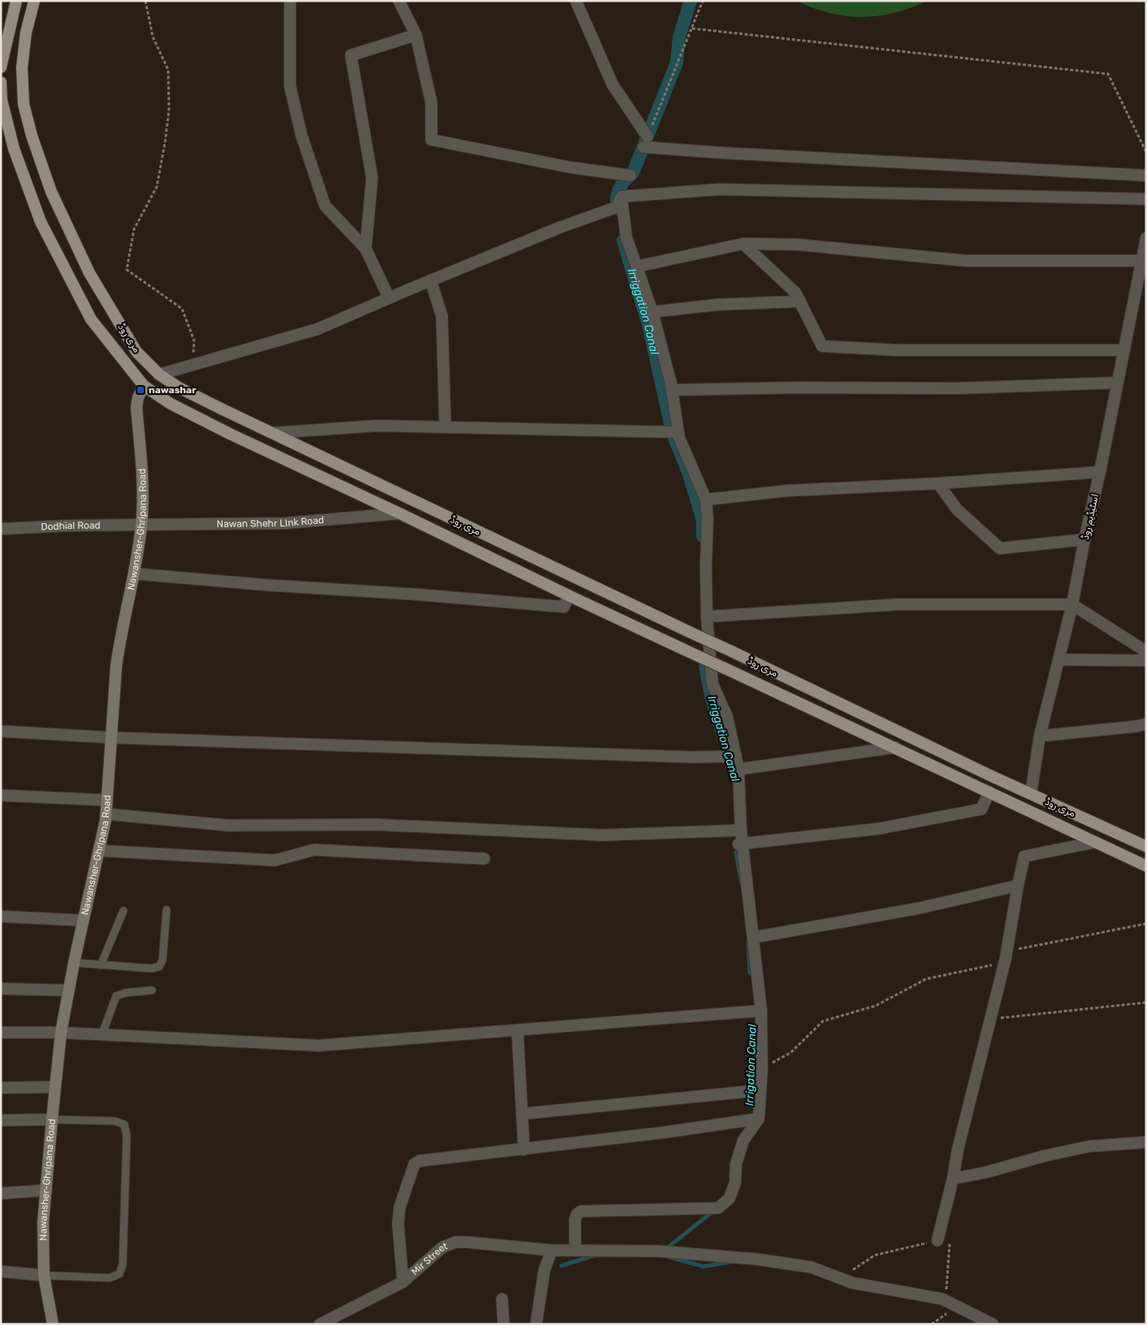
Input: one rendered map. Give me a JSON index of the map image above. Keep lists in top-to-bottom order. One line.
{"streets":{"main road":["مری روڈ","Nawansher-Ghripana Road"],"street":["اسٹیڈیم روڈ","Nawan Shehr LInk Road","Dodhial Road","Mir Street"]},"crossings":[["مری روڈ","اسٹیڈیم روڈ"],["مری روڈ","Nawan Shehr LInk Road"],["مری روڈ","Nawansher-Ghripana Road"],["Nawan Shehr LInk Road","Dodhial Road"],["Nawan Shehr LInk Road","Nawansher-Ghripana Road"],["Dodhial Road","Nawansher-Ghripana Road"]],"water":["Irriggation Canal","Irrigation Canal"],"places":{"transit":["nawashar"]}}
